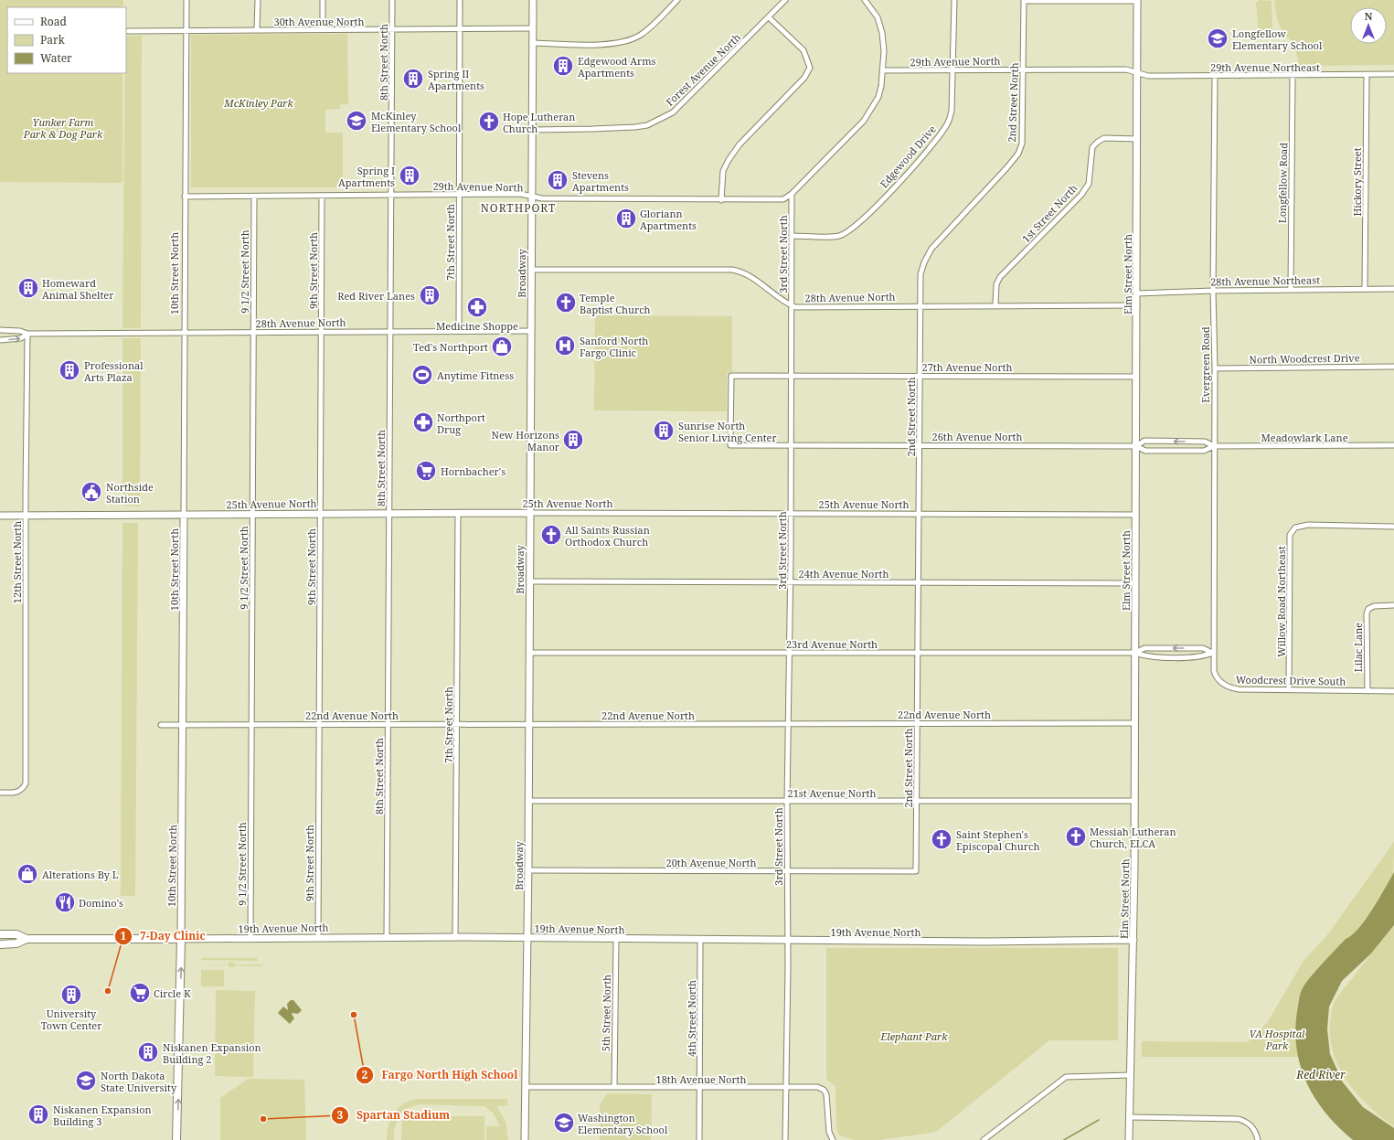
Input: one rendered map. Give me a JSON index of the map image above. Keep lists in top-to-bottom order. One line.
{"streets":{"main road":["10th Street North","19th Avenue North"],"street":["30th Avenue North","29th Avenue North","8th Street North","29th Avenue Northeast","Forest Avenue North","2nd Street North","Edgewood Drive","Hickory Street","Longfellow Road","1st Street North","7th Street North","3rd Street North","9th Street North","9 1/2 Street North","Broadway","Elm Street North","28th Avenue Northeast","28th Avenue North","North Woodcrest Drive","Evergreen Road","27th Avenue North","26th Avenue North","Meadowlark Lane","25th Avenue North","12th Street North","24th Avenue North","Willow Road Northeast","23rd Avenue North","Lilac Lane","Woodcrest Drive South","22nd Avenue North","21st Avenue North","20th Avenue North","5th Street North","4th Street North","18th Avenue North"]},"crossings":[["30th Avenue North","8th Street North"],["30th Avenue North","7th Street North"],["30th Avenue North","10th Street North"],["30th Avenue North","Broadway"],["29th Avenue North","8th Street North"],["29th Avenue North","29th Avenue Northeast"],["29th Avenue North","2nd Street North"],["29th Avenue North","Edgewood Drive"],["29th Avenue North","7th Street North"],["29th Avenue North","3rd Street North"],["29th Avenue North","9th Street North"],["29th Avenue North","9 1/2 Street North"],["29th Avenue North","10th Street North"],["29th Avenue North","Broadway"],["29th Avenue North","Elm Street North"],["8th Street North","28th Avenue North"],["8th Street North","25th Avenue North"],["8th Street North","22nd Avenue North"],["8th Street North","19th Avenue North"],["29th Avenue Northeast","Hickory Street"],["29th Avenue Northeast","Longfellow Road"],["29th Avenue Northeast","Elm Street North"],["29th Avenue Northeast","Evergreen Road"],["Forest Avenue North","Broadway"],["2nd Street North","28th Avenue North"],["2nd Street North","27th Avenue North"],["2nd Street North","26th Avenue North"],["2nd Street North","25th Avenue North"],["2nd Street North","24th Avenue North"],["2nd Street North","23rd Avenue North"],["2nd Street North","22nd Avenue North"],["2nd Street North","21st Avenue North"],["2nd Street North","20th Avenue North"],["Edgewood Drive","3rd Street North"],["Hickory Street","28th Avenue Northeast"],["Longfellow Road","28th Avenue Northeast"],["1st Street North","Elm Street North"],["1st Street North","28th Avenue North"],["7th Street North","28th Avenue North"],["7th Street North","25th Avenue North"],["7th Street North","22nd Avenue North"],["7th Street North","19th Avenue North"],["3rd Street North","28th Avenue North"],["3rd Street North","27th Avenue North"],["3rd Street North","26th Avenue North"],["3rd Street North","25th Avenue North"],["3rd Street North","24th Avenue North"],["3rd Street North","23rd Avenue North"],["3rd Street North","22nd Avenue North"],["3rd Street North","21st Avenue North"],["3rd Street North","20th Avenue North"],["3rd Street North","19th Avenue North"],["3rd Street North","18th Avenue North"],["9th Street North","28th Avenue North"],["9th Street North","25th Avenue North"],["9th Street North","22nd Avenue North"],["9th Street North","19th Avenue North"],["9 1/2 Street North","28th Avenue North"],["9 1/2 Street North","25th Avenue North"],["9 1/2 Street North","22nd Avenue North"],["9 1/2 Street North","19th Avenue North"],["10th Street North","28th Avenue North"],["10th Street North","25th Avenue North"],["10th Street North","22nd Avenue North"],["10th Street North","19th Avenue North"],["Broadway","28th Avenue North"],["Broadway","25th Avenue North"],["Broadway","24th Avenue North"],["Broadway","23rd Avenue North"],["Broadway","22nd Avenue North"],["Broadway","21st Avenue North"],["Broadway","20th Avenue North"],["Broadway","19th Avenue North"],["Broadway","18th Avenue North"],["Elm Street North","28th Avenue Northeast"],["Elm Street North","28th Avenue North"],["Elm Street North","27th Avenue North"],["Elm Street North","26th Avenue North"],["Elm Street North","Meadowlark Lane"],["Elm Street North","25th Avenue North"],["Elm Street North","24th Avenue North"],["Elm Street North","23rd Avenue North"],["Elm Street North","22nd Avenue North"],["Elm Street North","21st Avenue North"],["Elm Street North","19th Avenue North"],["28th Avenue Northeast","Evergreen Road"],["28th Avenue North","12th Street North"],["North Woodcrest Drive","Evergreen Road"],["Evergreen Road","Meadowlark Lane"],["Evergreen Road","Woodcrest Drive South"],["27th Avenue North","26th Avenue North"],["26th Avenue North","Meadowlark Lane"],["25th Avenue North","12th Street North"],["Willow Road Northeast","Woodcrest Drive South"],["Lilac Lane","Woodcrest Drive South"],["19th Avenue North","5th Street North"],["19th Avenue North","4th Street North"],["5th Street North","18th Avenue North"],["4th Street North","18th Avenue North"]],"districts":["NORTHPORT"],"water":["Red River"],"parks":["McKinley Park","Yunker Farm Park & Dog Park","VA Hospital Park","Elephant Park"],"places":{"school or university":["Longfellow Elementary School","McKinley Elementary School","North Dakota State University","Washington Elementary School"],"building":["Edgewood Arms Apartments","Spring II Apartments","Spring I Apartments","Stevens Apartments","Gloriann Apartments","Homeward Animal Shelter","Red River Lanes","Professional Arts Plaza","Sunrise North Senior Living Center","New Horizons Manor","University Town Center","Niskanen Expansion Building 2","Niskanen Expansion Building 3"],"church":["Hope Lutheran Church","Temple Baptist Church","All Saints Russian Orthodox Church","Messiah Lutheran Church, ELCA","Saint Stephen's Episcopal Church"],"pharmacy":["Medicine Shoppe","Northport Drug"],"hospital":["Sanford North Fargo Clinic"],"shop":["Ted's Northport","Alterations By L"],"sports":["Anytime Fitness"],"supermarket":["Hornbacher's","Circle K"],"public building":["Northside Station"],"restaurant":["Domino's"],"other":["7-Day Clinic","Fargo North High School","Spartan Stadium"]},"legend":["Road","Park","Water"],"north":"top"}
